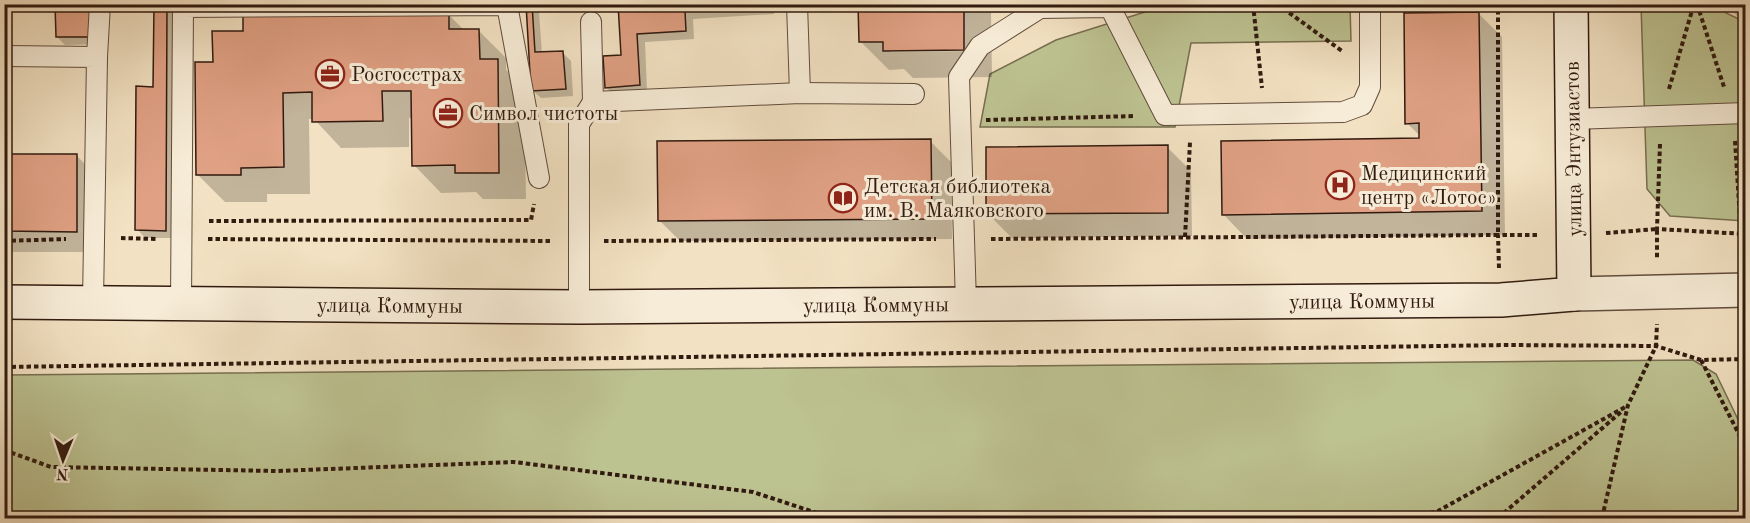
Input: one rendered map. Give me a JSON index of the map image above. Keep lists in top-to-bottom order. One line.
{"streets":{"street":["улица Энтузиастов","улица Коммуны"]},"crossings":[["улица Энтузиастов","улица Коммуны"]],"places":{"office":["Росгосстрах","Символ чистоты"],"hospital":["Медицинский центр «Лотос»"],"library":["Детская библиотека им. В. Маяковского"]},"north":"bottom"}
